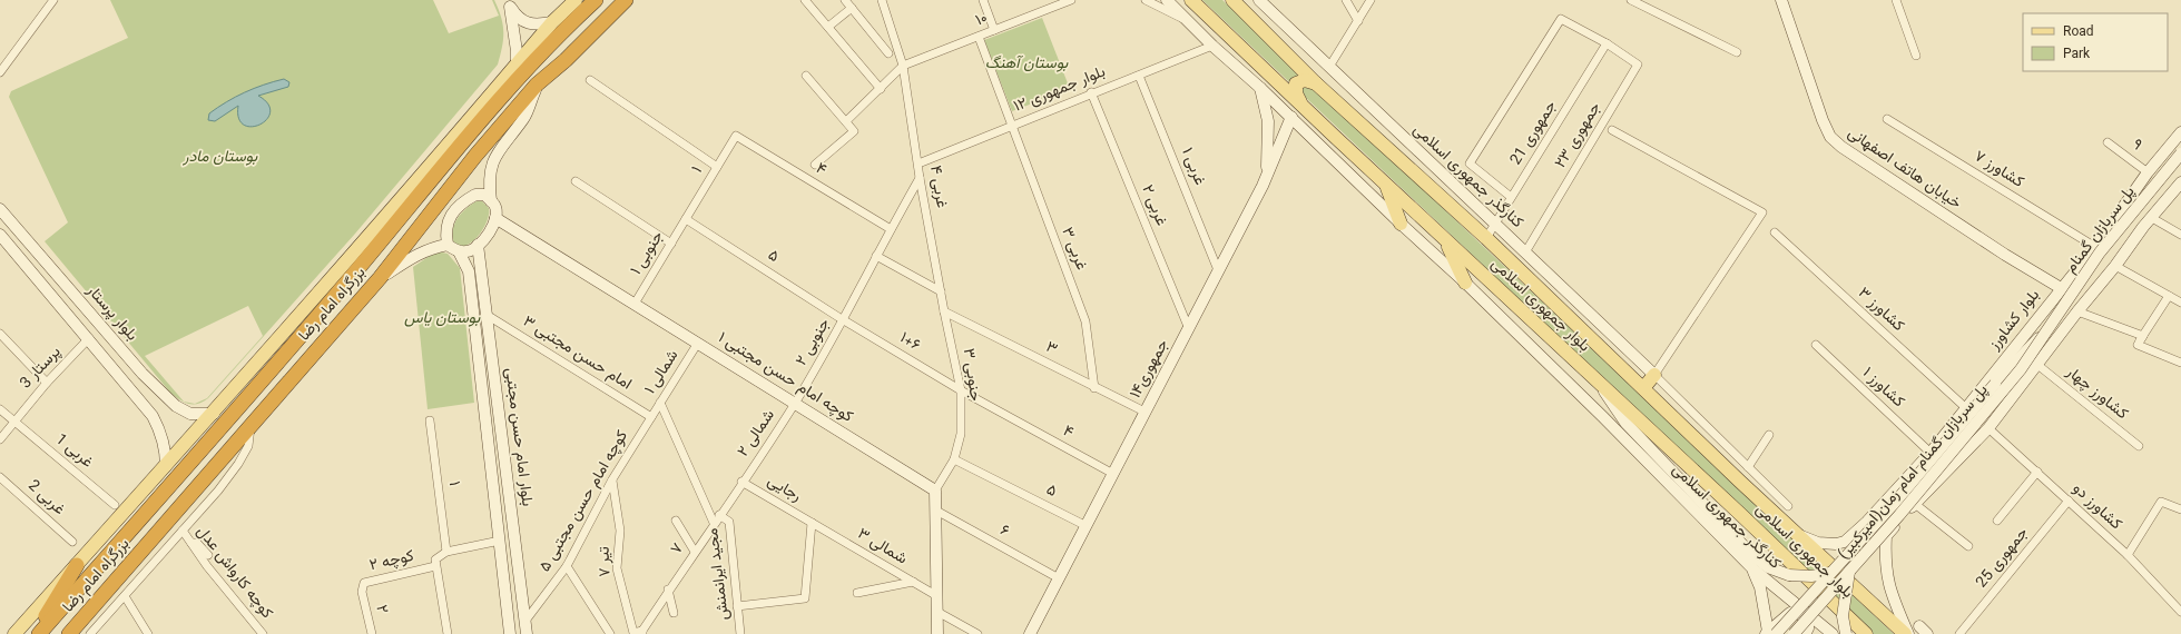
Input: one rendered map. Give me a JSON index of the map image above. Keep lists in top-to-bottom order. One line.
{"streets":{"highway":["بزرگراه امام رضا"],"main road":["خیابان هاتف اصفهانی","کنارگذر جمهوری اسلامی","پل سربازان گمنام","بلوار جمهوری اسلامی","بلوار پرستار","بلوار کشاورز","جمهوری۱۴","کوچه امام حسن مجتبی ۱","بلوار امام حسن مجتبی","پل سربازان گمنام امام زمان(امیرکبیر)"],"street":["۱۰","بلوار جمهوری ۱۲","جمهوری 21","۲۳ جمهوری","۹","۱ غربی","۱‍","۴","کشاورز ۷","۴ غربی","۲ غربی","۳ غربی","۱ جنوبی","۵","کشاورز ۳","۲ جنوبی","۱+۶","۳","امام حسن مجتبی ۳","پرستار 3","۱ شمالی","۳ جنوبی","کشاورز ۱","کشاورز چهار","۲ شمالی","غربی 1","۱","رجایی","غربی 2","کوچه امام حسن مجتبی ۵","کشاورز دو","۶","۳ شمالی","۷","جمهوری 25","کوچه ۲","۷ تیر","کوچه کارواش عدل","مجید ایرانمنش","۲"]},"crossings":[["۱۰","۴ غربی"],["۱۰","۳ غربی"],["بلوار جمهوری ۱۲","۱ غربی"],["بلوار جمهوری ۱۲","کنارگذر جمهوری اسلامی"],["بلوار جمهوری ۱۲","۴ غربی"],["بلوار جمهوری ۱۲","۲ غربی"],["بلوار جمهوری ۱۲","۳ غربی"],["جمهوری 21","۲۳ جمهوری"],["جمهوری 21","کنارگذر جمهوری اسلامی"],["جمهوری 21","بلوار جمهوری اسلامی"],["۲۳ جمهوری","کنارگذر جمهوری اسلامی"],["۹","بلوار کشاورز"],["۱ غربی","جمهوری۱۴"],["خیابان هاتف اصفهانی","بلوار کشاورز"],["۱‍","۴"],["۱‍","۱ جنوبی"],["۱‍","۵"],["۴","۲ جنوبی"],["۴","۱+۶"],["۴","جمهوری۱۴"],["۴","۳ جنوبی"],["کشاورز ۷","بلوار کشاورز"],["کنارگذر جمهوری اسلامی","جمهوری۱۴"],["۴ غربی","۲ جنوبی"],["۴ غربی","۳"],["۴ غربی","۳ جنوبی"],["۲ غربی","جمهوری۱۴"],["پل سربازان گمنام","پل سربازان گمنام امام زمان(امیرکبیر)"],["۳ غربی","۳"],["۱ جنوبی","۵"],["۱ جنوبی","کوچه امام حسن مجتبی ۱"],["۵","۲ جنوبی"],["۵","۱+۶"],["۵","جمهوری۱۴"],["۵","۳ جنوبی"],["بلوار جمهوری اسلامی","بلوار کشاورز"],["کشاورز ۳","بلوار کشاورز"],["بلوار پرستار","پرستار 3"],["بلوار کشاورز","کشاورز ۱"],["۲ جنوبی","۱+۶"],["۲ جنوبی","کوچه امام حسن مجتبی ۱"],["۲ جنوبی","۲ شمالی"],["۱+۶","۳ جنوبی"],["۳","جمهوری۱۴"],["۳","۳ جنوبی"],["امام حسن مجتبی ۳","۱ شمالی"],["امام حسن مجتبی ۳","بلوار امام حسن مجتبی"],["امام حسن مجتبی ۳","کوچه امام حسن مجتبی ۵"],["پرستار 3","غربی 1"],["جمهوری۱۴","۶"],["۱ شمالی","کوچه امام حسن مجتبی ۱"],["۱ شمالی","کوچه امام حسن مجتبی ۵"],["۳ جنوبی","کوچه امام حسن مجتبی ۱"],["کوچه امام حسن مجتبی ۱","۲ شمالی"],["کوچه امام حسن مجتبی ۱","بلوار امام حسن مجتبی"],["۲ شمالی","رجایی"],["۲ شمالی","۷"],["بلوار امام حسن مجتبی","کوچه امام حسن مجتبی ۵"],["رجایی","۳ شمالی"],["رجایی","۷"],["کوچه امام حسن مجتبی ۵","۷ تیر"],["کشاورز دو","جمهوری 25"],["۷","۷ تیر"],["۷","مجید ایرانمنش"],["کوچه ۲","۲"]],"parks":["بوستان آهنگ","بوستان مادر","بوستان یاس"],"legend":["Road","Park"]}
